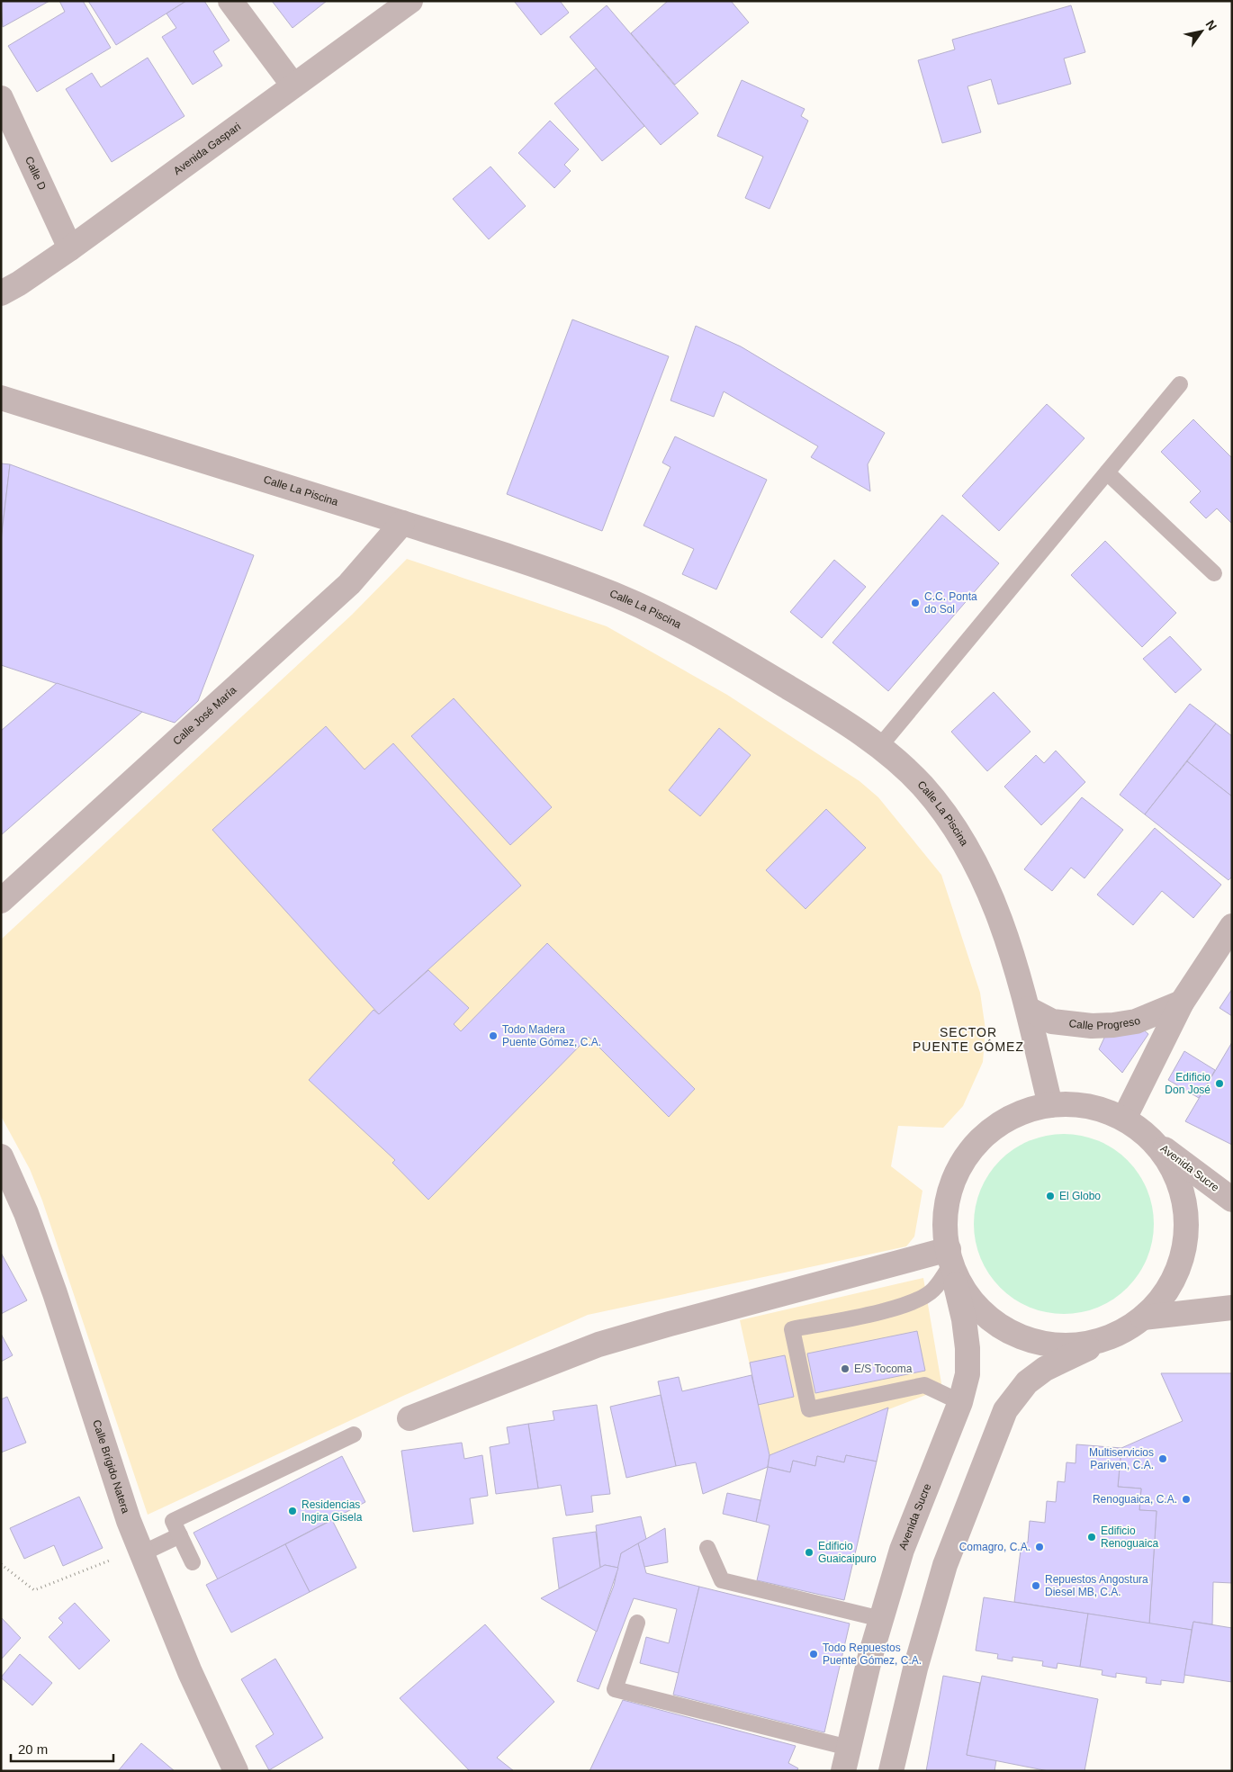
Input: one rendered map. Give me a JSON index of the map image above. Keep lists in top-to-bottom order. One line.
{"streets":{"street":["Avenida Gaspari","Calle D","Calle La Piscina","Calle José María","Calle Progreso","Avenida Sucre","Calle Brígido Natera"]},"crossings":[["Avenida Gaspari","Calle D"],["Calle La Piscina","Calle José María"],["Calle La Piscina","Calle Progreso"]],"districts":["SECTOR PUENTE GÓMEZ"],"places":["C.C. Ponta do Sol","Todo Madera Puente Gómez, C.A.","Edificio Don José","El Globo","E/S Tocoma","Multiservicios Pariven, C.A.","Renoguaica, C.A.","Residencias Ingira Gisela","Edificio Renoguaica","Comagro, C.A.","Edificio Guaicaipuro","Repuestos Angostura Diesel MB, C.A.","Todo Repuestos Puente Gómez, C.A."],"scale_bar":"20 m","north":"top right"}
